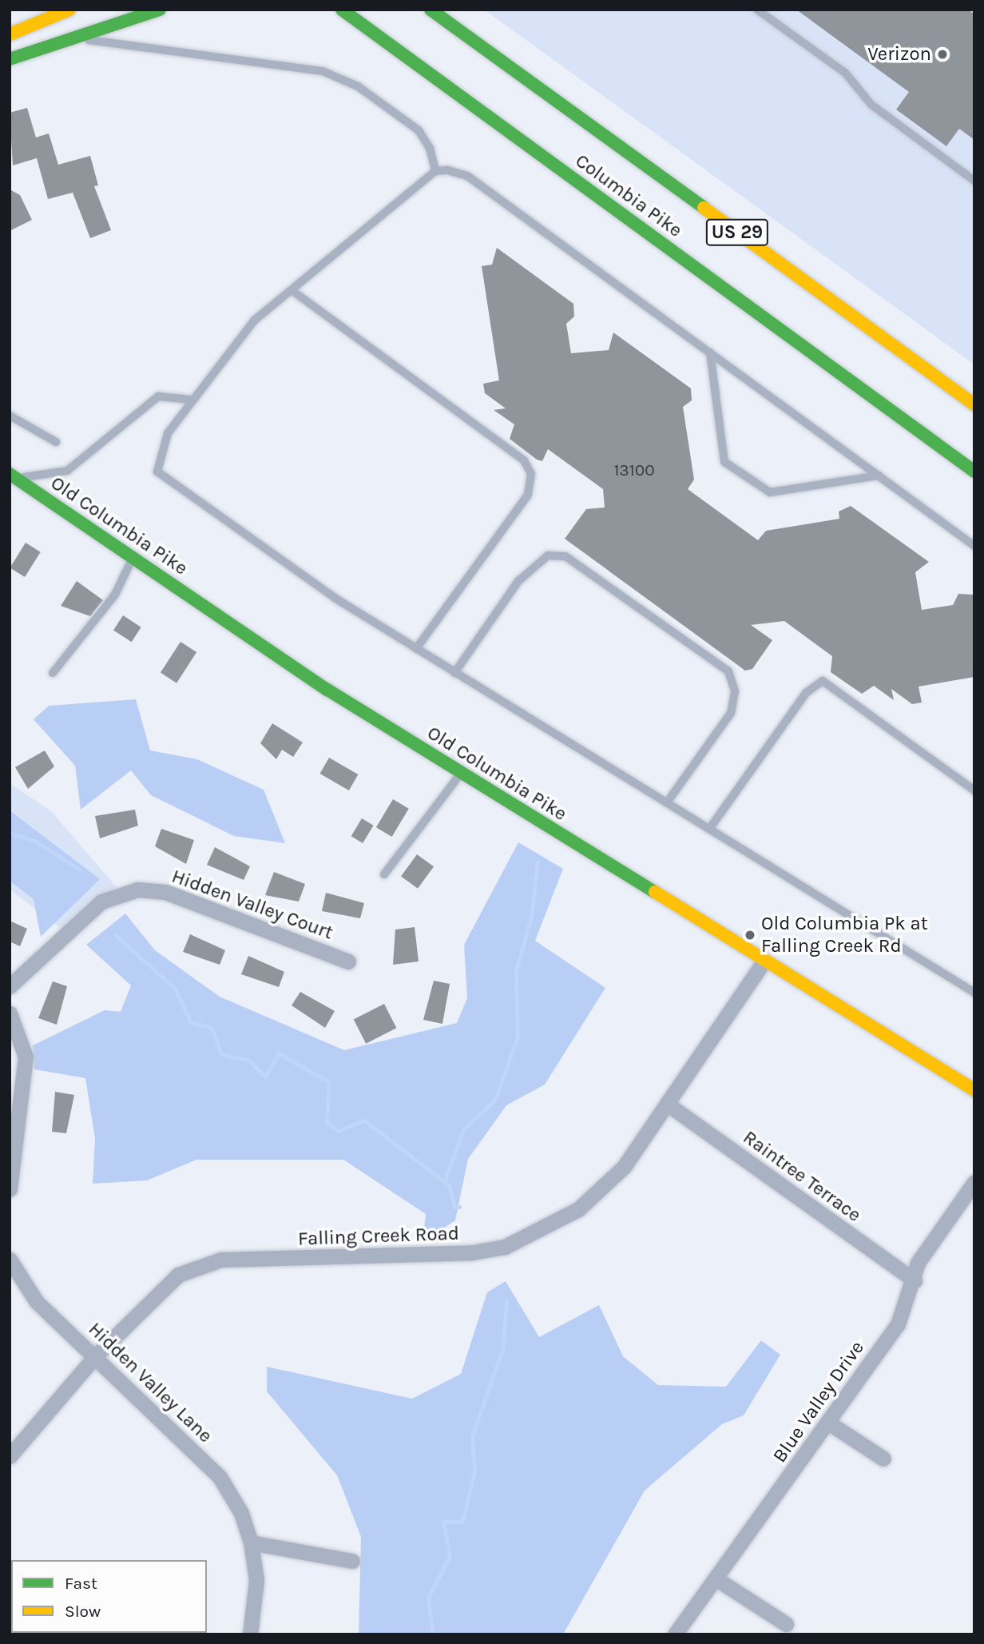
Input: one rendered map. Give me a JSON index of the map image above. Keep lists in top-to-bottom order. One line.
{"streets":{"main road":["Columbia Pike","US 29","Old Columbia Pike"],"street":["Hidden Valley Court","Raintree Terrace","Falling Creek Road","Hidden Valley Lane","Blue Valley Drive"]},"crossings":[["Old Columbia Pike","Falling Creek Road"],["Raintree Terrace","Falling Creek Road"],["Raintree Terrace","Blue Valley Drive"],["Falling Creek Road","Hidden Valley Lane"]],"places":["Verizon","Old Columbia Pk at Falling Creek Rd"],"house_numbers":["13100"],"legend":["Fast","Slow"]}
